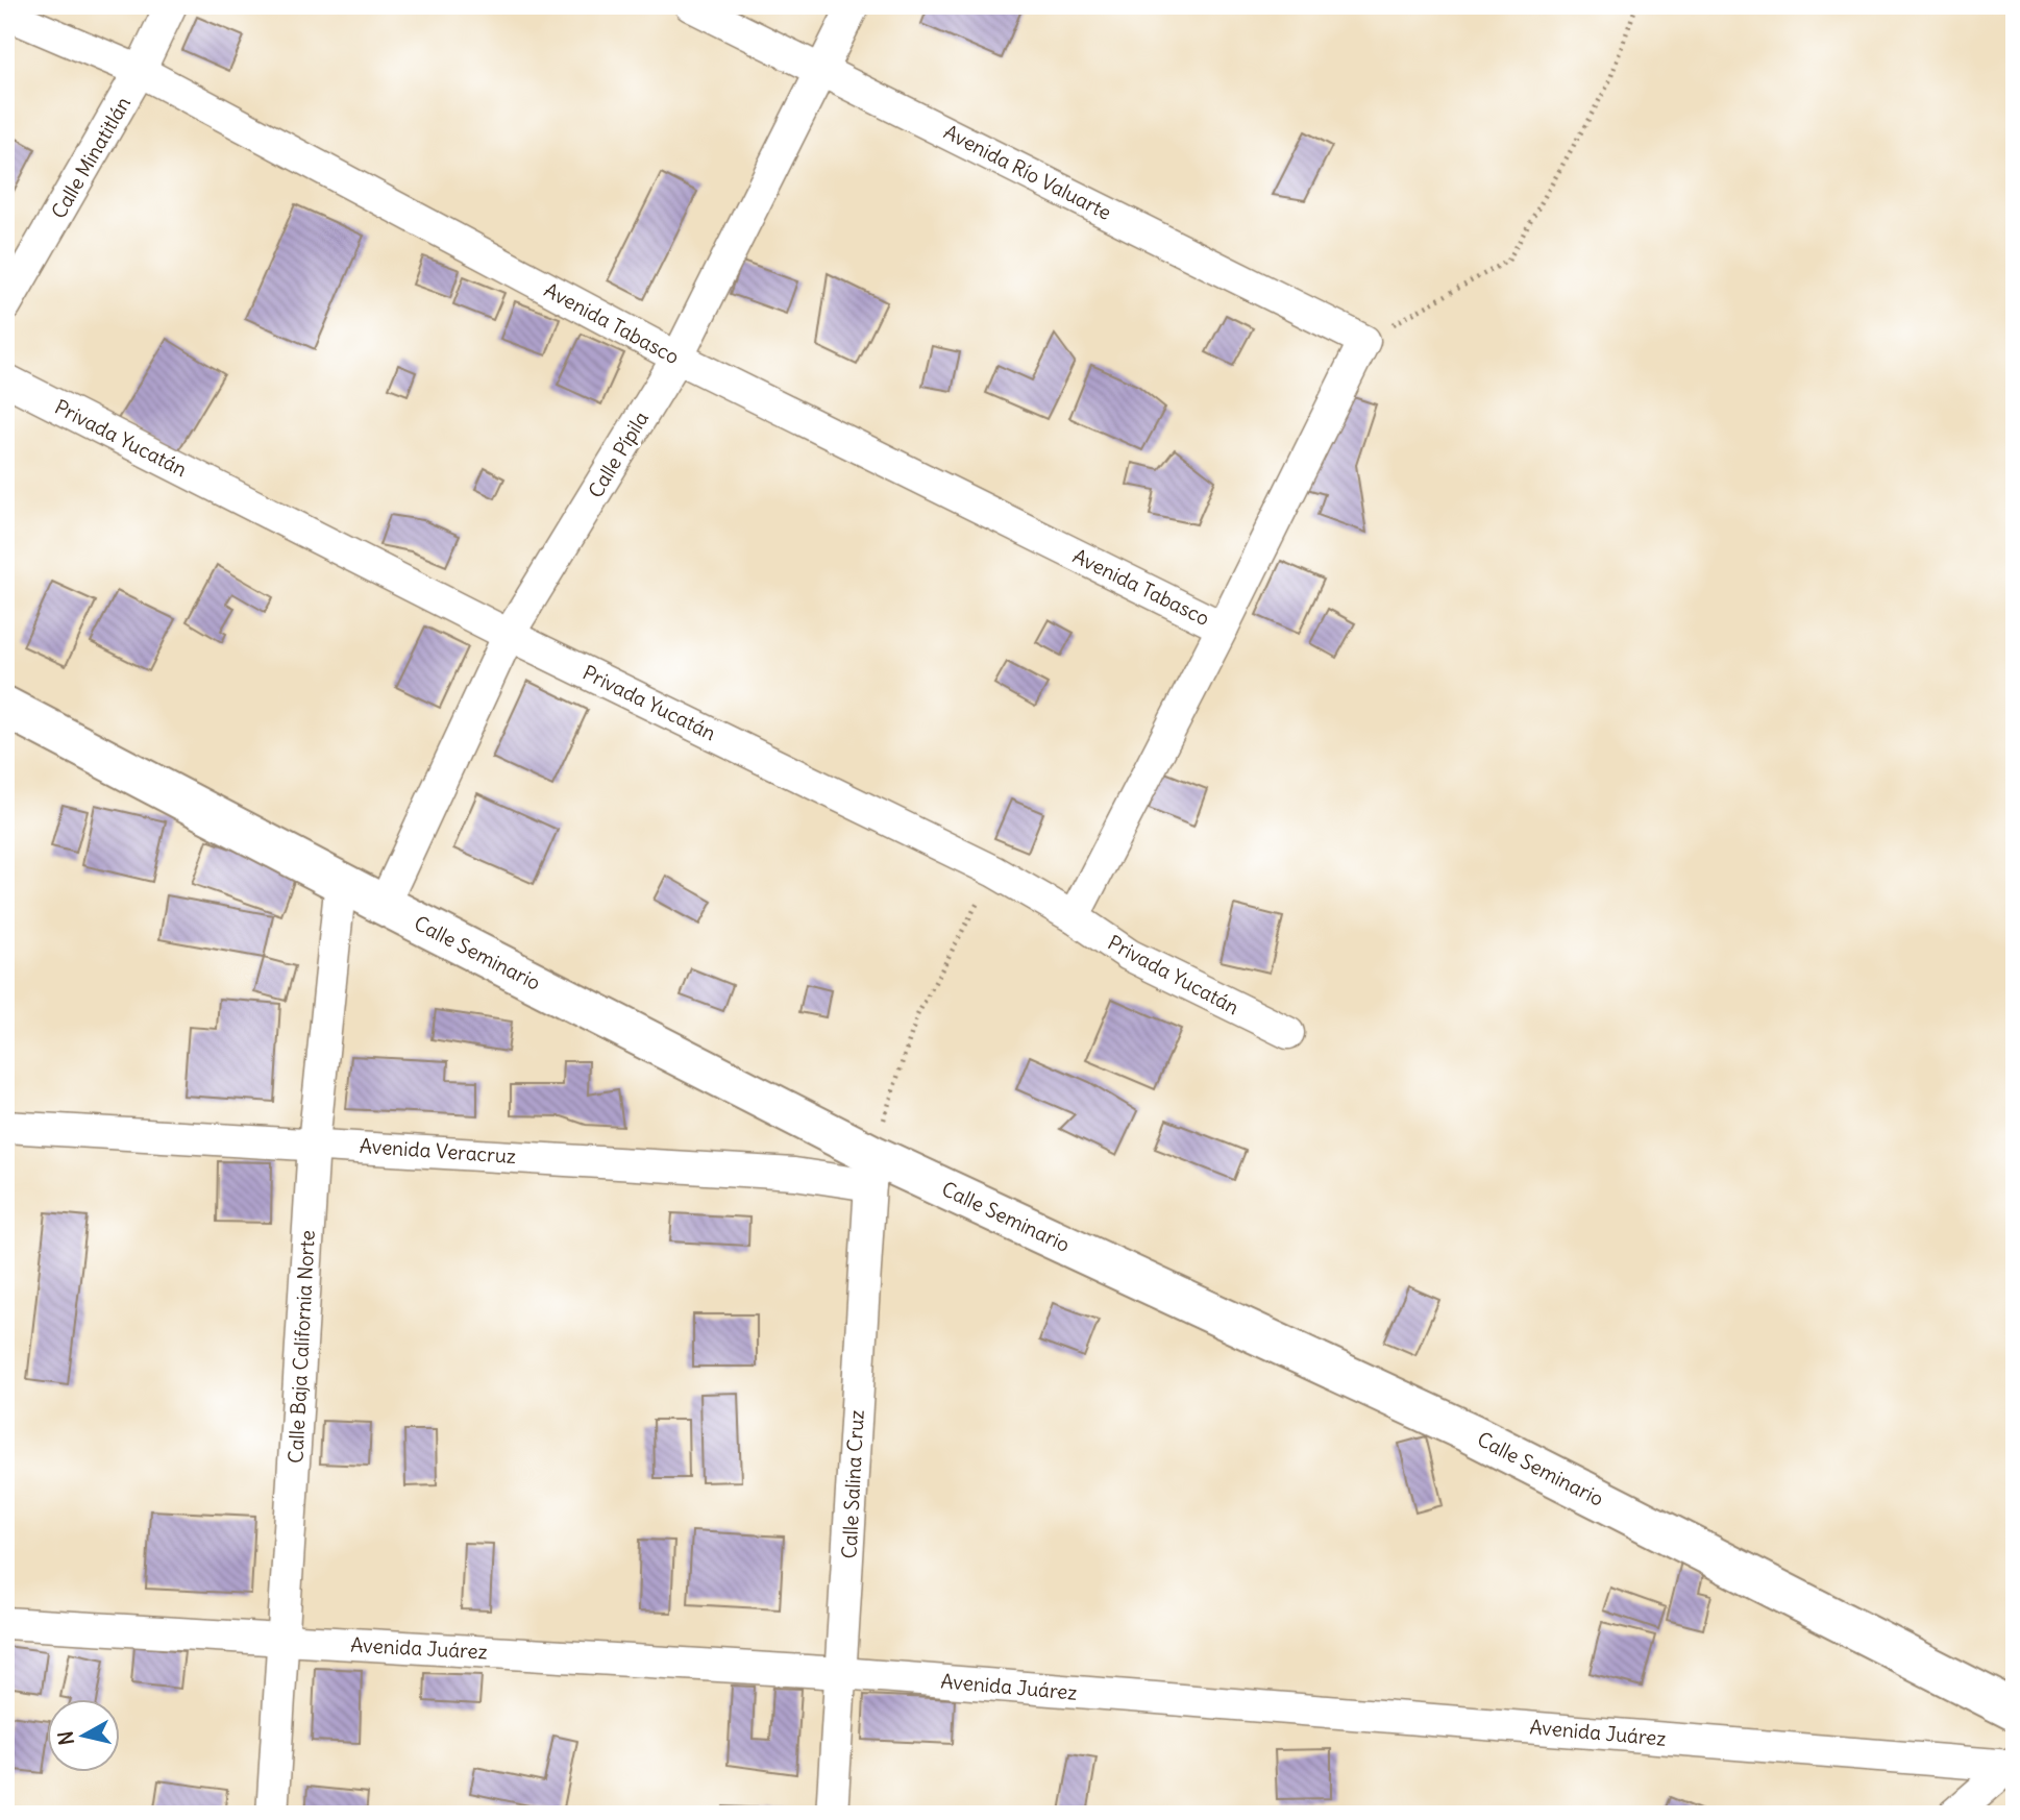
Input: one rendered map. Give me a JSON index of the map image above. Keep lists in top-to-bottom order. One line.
{"streets":{"street":["Calle Minatitlán","Avenida Río Valuarte","Avenida Tabasco","Privada Yucatán","Calle Pípila","Calle Seminario","Avenida Veracruz","Calle Baja California Norte","Calle Salina Cruz","Avenida Juárez"]},"crossings":[["Calle Minatitlán","Avenida Tabasco"],["Avenida Río Valuarte","Calle Pípila"],["Avenida Tabasco","Calle Pípila"],["Privada Yucatán","Calle Pípila"],["Calle Pípila","Calle Seminario"],["Calle Seminario","Avenida Veracruz"],["Calle Seminario","Calle Baja California Norte"],["Calle Seminario","Calle Salina Cruz"],["Avenida Veracruz","Calle Baja California Norte"],["Avenida Veracruz","Calle Salina Cruz"],["Calle Baja California Norte","Avenida Juárez"],["Calle Salina Cruz","Avenida Juárez"]],"north":"left"}
